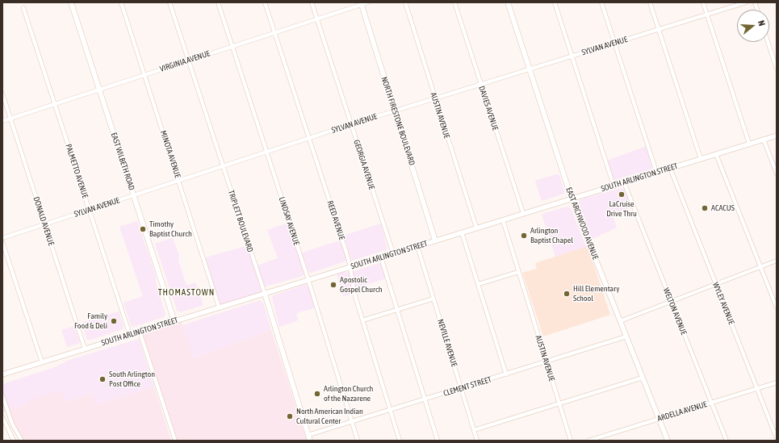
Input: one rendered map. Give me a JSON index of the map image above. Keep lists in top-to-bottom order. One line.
{"streets":{"main road":["NORTH FIRESTONE BOULEVARD","EAST WILBETH ROAD","SOUTH ARLINGTON STREET","TRIPLETT BOULEVARD","EAST ARCHWOOD AVENUE"],"street":["SYLVAN AVENUE","VIRGINIA AVENUE","DAVIES AVENUE","AUSTIN AVENUE","MINOTA AVENUE","GEORGIA AVENUE","PALMETTO AVENUE","REED AVENUE","DONALD AVENUE","LINDSAY AVENUE","WYLEY AVENUE","WELTON AVENUE","NEVILLE AVENUE","CLEMENT STREET","ARDELLA AVENUE"]},"crossings":[["SYLVAN AVENUE","DAVIES AVENUE"],["SYLVAN AVENUE","AUSTIN AVENUE"],["SYLVAN AVENUE","NORTH FIRESTONE BOULEVARD"],["SYLVAN AVENUE","MINOTA AVENUE"],["SYLVAN AVENUE","EAST WILBETH ROAD"],["SYLVAN AVENUE","GEORGIA AVENUE"],["SYLVAN AVENUE","PALMETTO AVENUE"],["SYLVAN AVENUE","REED AVENUE"],["SYLVAN AVENUE","DONALD AVENUE"],["SYLVAN AVENUE","TRIPLETT BOULEVARD"],["SYLVAN AVENUE","LINDSAY AVENUE"],["SYLVAN AVENUE","EAST ARCHWOOD AVENUE"],["VIRGINIA AVENUE","NORTH FIRESTONE BOULEVARD"],["VIRGINIA AVENUE","MINOTA AVENUE"],["VIRGINIA AVENUE","EAST WILBETH ROAD"],["VIRGINIA AVENUE","GEORGIA AVENUE"],["VIRGINIA AVENUE","PALMETTO AVENUE"],["VIRGINIA AVENUE","REED AVENUE"],["VIRGINIA AVENUE","DONALD AVENUE"],["VIRGINIA AVENUE","TRIPLETT BOULEVARD"],["VIRGINIA AVENUE","LINDSAY AVENUE"],["DAVIES AVENUE","SOUTH ARLINGTON STREET"],["AUSTIN AVENUE","SOUTH ARLINGTON STREET"],["AUSTIN AVENUE","CLEMENT STREET"],["NORTH FIRESTONE BOULEVARD","SOUTH ARLINGTON STREET"],["MINOTA AVENUE","SOUTH ARLINGTON STREET"],["EAST WILBETH ROAD","SOUTH ARLINGTON STREET"],["GEORGIA AVENUE","SOUTH ARLINGTON STREET"],["PALMETTO AVENUE","SOUTH ARLINGTON STREET"],["SOUTH ARLINGTON STREET","REED AVENUE"],["SOUTH ARLINGTON STREET","DONALD AVENUE"],["SOUTH ARLINGTON STREET","TRIPLETT BOULEVARD"],["SOUTH ARLINGTON STREET","LINDSAY AVENUE"],["SOUTH ARLINGTON STREET","EAST ARCHWOOD AVENUE"],["SOUTH ARLINGTON STREET","WYLEY AVENUE"],["SOUTH ARLINGTON STREET","WELTON AVENUE"],["SOUTH ARLINGTON STREET","NEVILLE AVENUE"],["REED AVENUE","CLEMENT STREET"],["TRIPLETT BOULEVARD","CLEMENT STREET"],["LINDSAY AVENUE","CLEMENT STREET"],["EAST ARCHWOOD AVENUE","CLEMENT STREET"],["EAST ARCHWOOD AVENUE","ARDELLA AVENUE"],["WYLEY AVENUE","ARDELLA AVENUE"],["WELTON AVENUE","ARDELLA AVENUE"],["NEVILLE AVENUE","CLEMENT STREET"]],"districts":["THOMASTOWN"],"places":["LaCruise Drive Thru","ACACUS","Timothy Baptist Church","Arlington Baptist Chapel","Apostolic Gospel Church","Hill Elementary School","Family Food & Deli","South Arlington Post Office","Arlington Church of the Nazarene","North American Indian Cultural Center"],"north":"right"}
